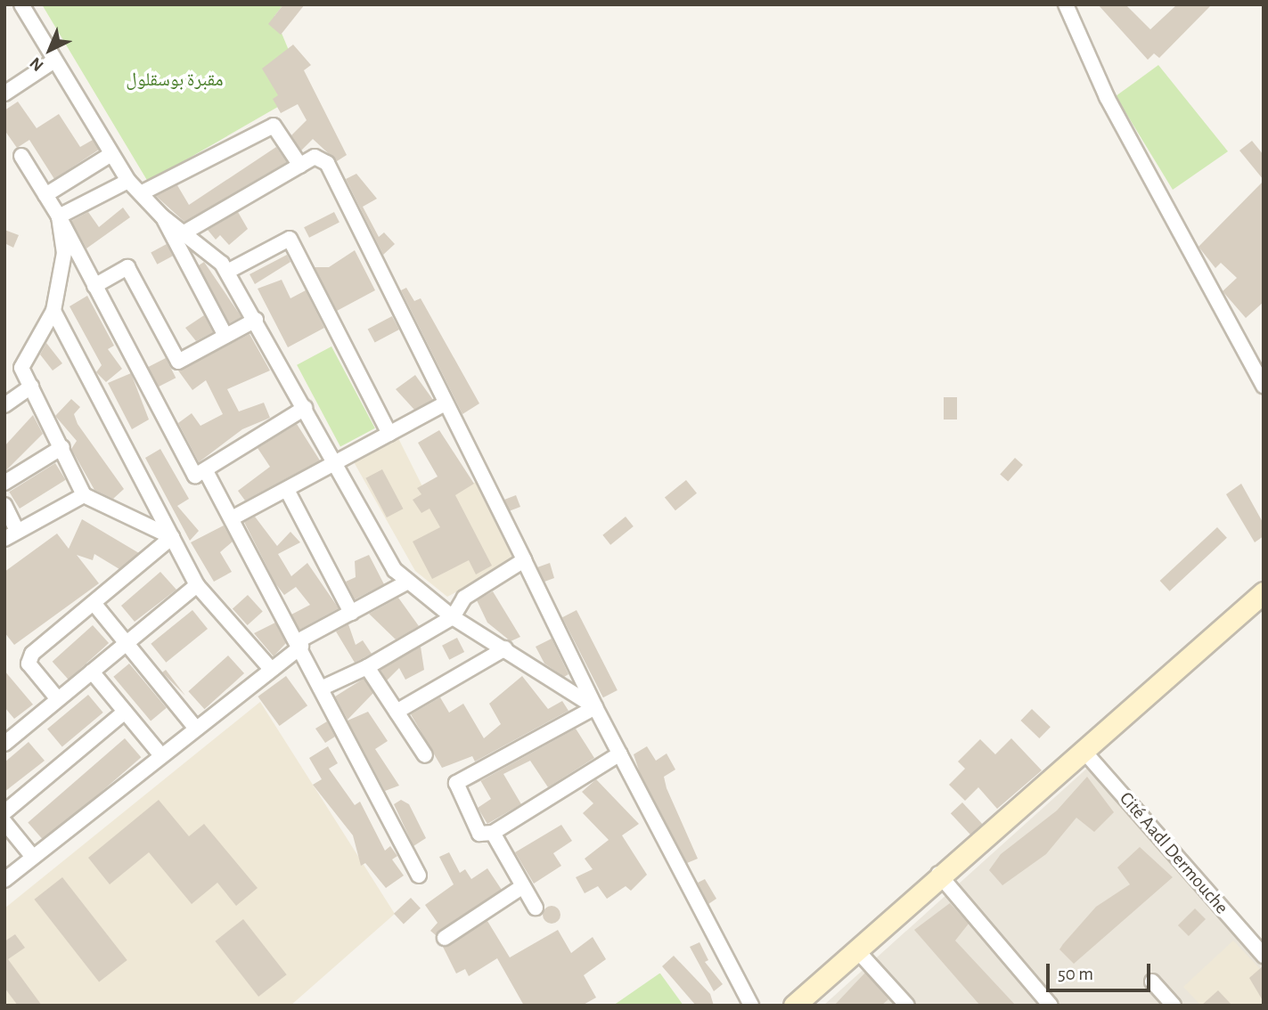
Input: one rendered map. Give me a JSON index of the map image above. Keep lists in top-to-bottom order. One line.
{"streets":{"street":["Cité Aadl Dermouche"]},"parks":["مقبرة بوسقلول"],"scale_bar":"50 m","north":"bottom left"}
